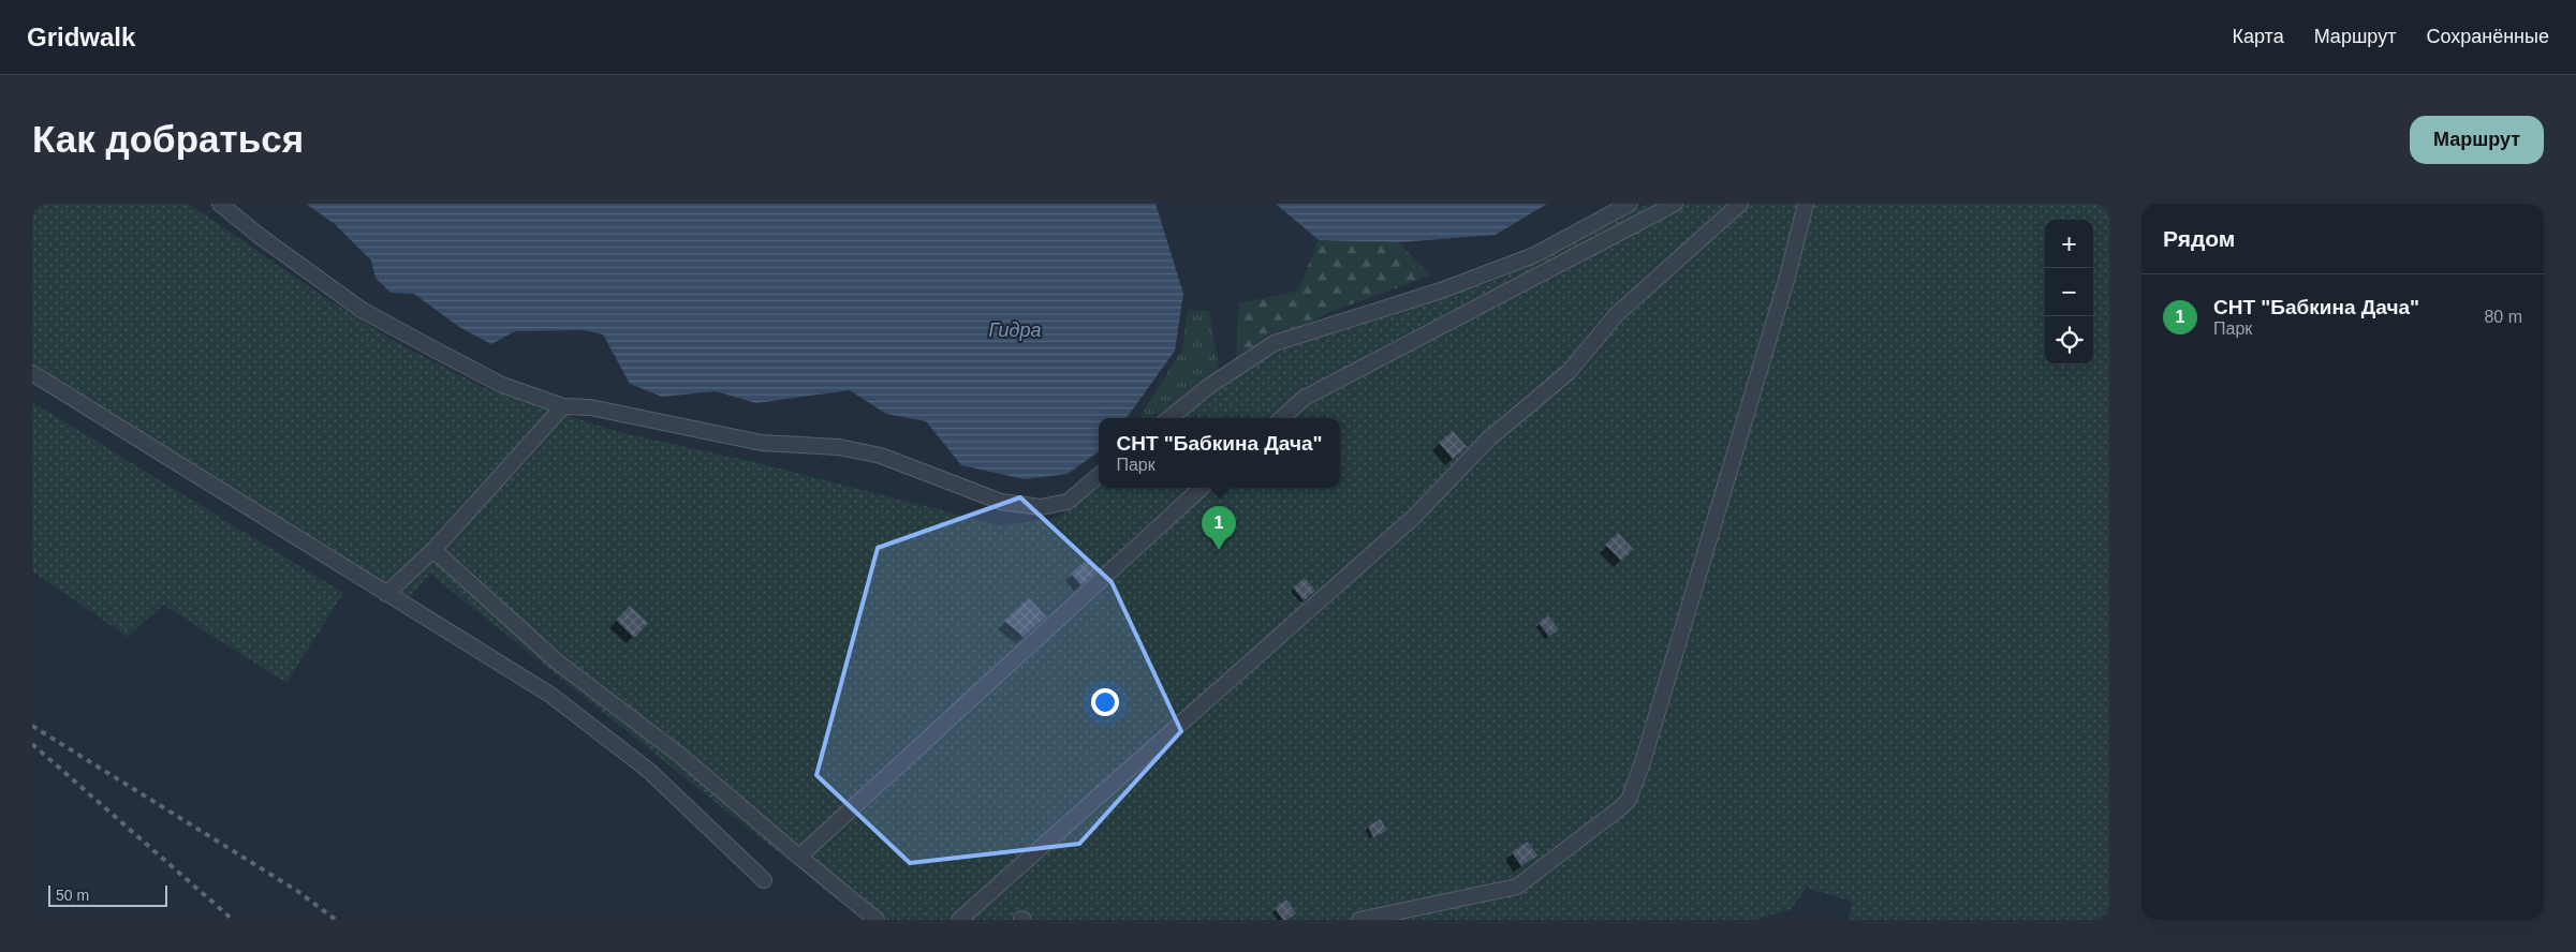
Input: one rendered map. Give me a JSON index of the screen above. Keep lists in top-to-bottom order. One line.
{"water":["Гидра"],"scale_bar":"50 m","page":{"header":"Gridwalk","nav":["Карта","Маршрут","Сохранённые"],"buttons":"Маршрут","title":"Как добраться","heading":"Рядом","map_buttons":["+","−"],"list":[{"mark":"1","name":"СНТ \"Бабкина Дача\"","note":"Парк","value":"80 m"}],"popup":["СНТ \"Бабкина Дача\"","Парк"],"pins":"1","scale":"50 m"}}
